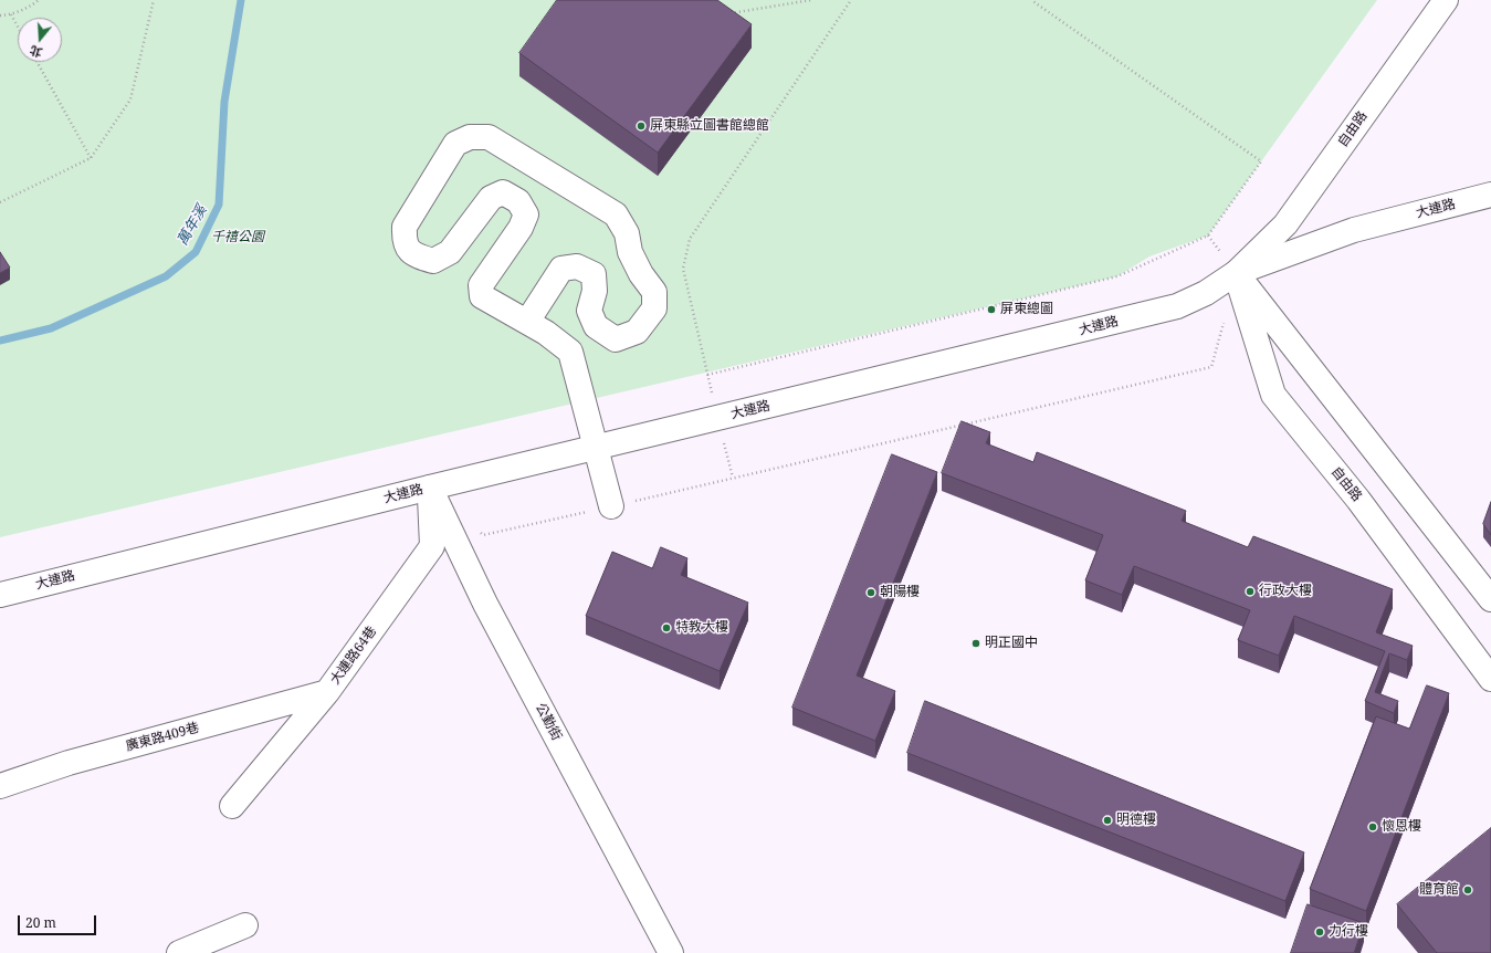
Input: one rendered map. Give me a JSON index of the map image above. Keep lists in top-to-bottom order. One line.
{"streets":{"street":["自由路","大連路","大連路64巷","公勤街","廣東路409巷"]},"crossings":[["自由路","大連路"],["大連路","大連路64巷"],["大連路","公勤街"],["大連路64巷","公勤街"],["大連路64巷","廣東路409巷"]],"water":["萬年溪"],"parks":["千禧公園"],"places":["屏東縣立圖書館總館","屏東總圖","行政大樓","朝陽樓","特教大樓","明正國中","明德樓","懷恩樓","體育館","力行樓"],"scale_bar":"20 m","north":"bottom"}
